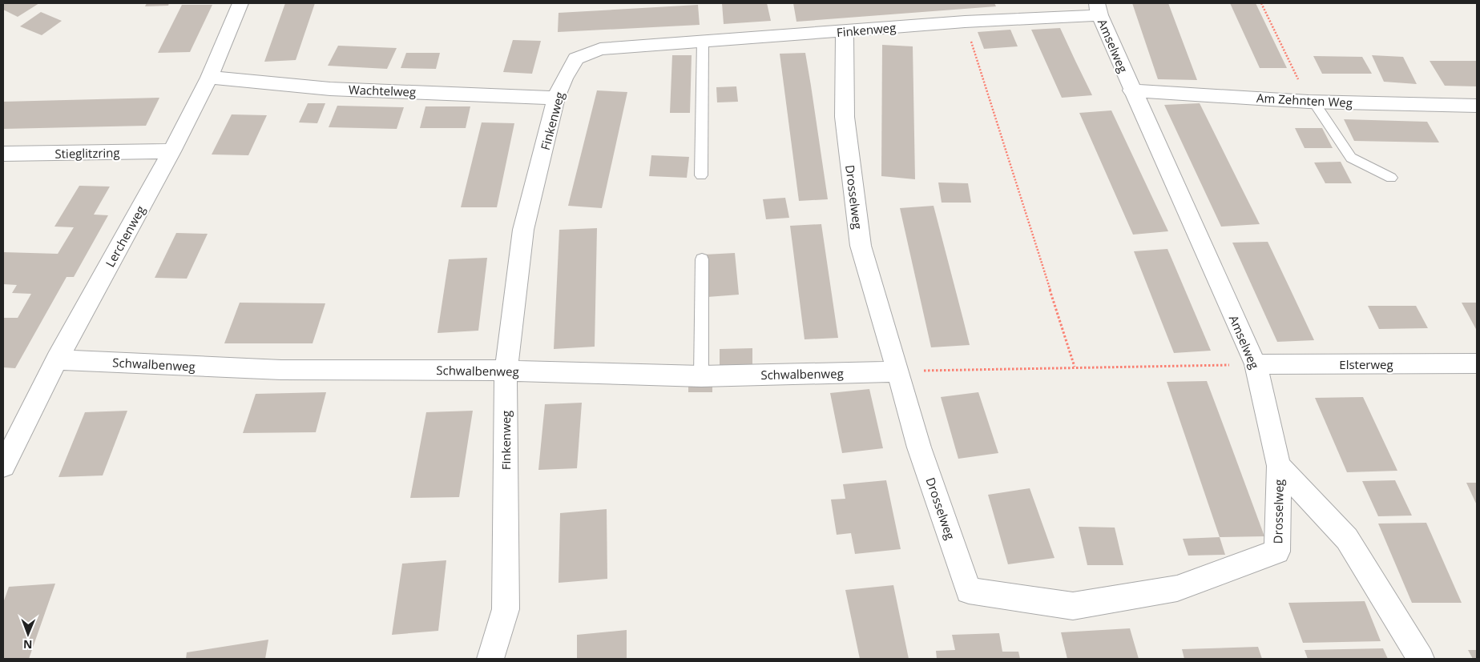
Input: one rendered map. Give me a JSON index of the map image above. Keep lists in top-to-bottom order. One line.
{"streets":{"street":["Finkenweg","Amselweg","Wachtelweg","Am Zehnten Weg","Stieglitzring","Drosselweg","Lerchenweg","Schwalbenweg","Elsterweg"]},"crossings":[["Finkenweg","Amselweg"],["Finkenweg","Wachtelweg"],["Finkenweg","Drosselweg"],["Finkenweg","Schwalbenweg"],["Amselweg","Am Zehnten Weg"],["Amselweg","Drosselweg"],["Amselweg","Elsterweg"],["Wachtelweg","Lerchenweg"],["Stieglitzring","Lerchenweg"],["Drosselweg","Schwalbenweg"],["Lerchenweg","Schwalbenweg"]],"north":"bottom"}
